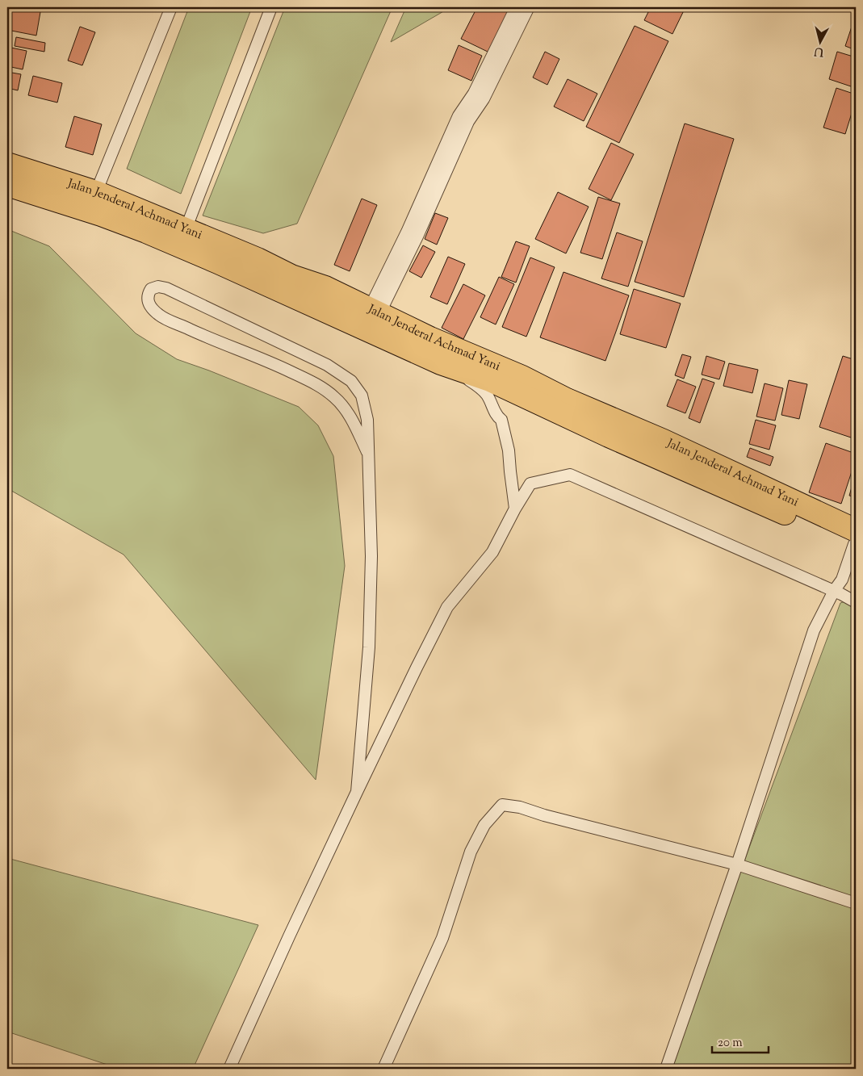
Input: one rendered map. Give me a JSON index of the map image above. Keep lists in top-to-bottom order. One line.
{"streets":{"highway":["Jalan Jenderal Achmad Yani"]},"scale_bar":"20 m","north":"bottom"}
